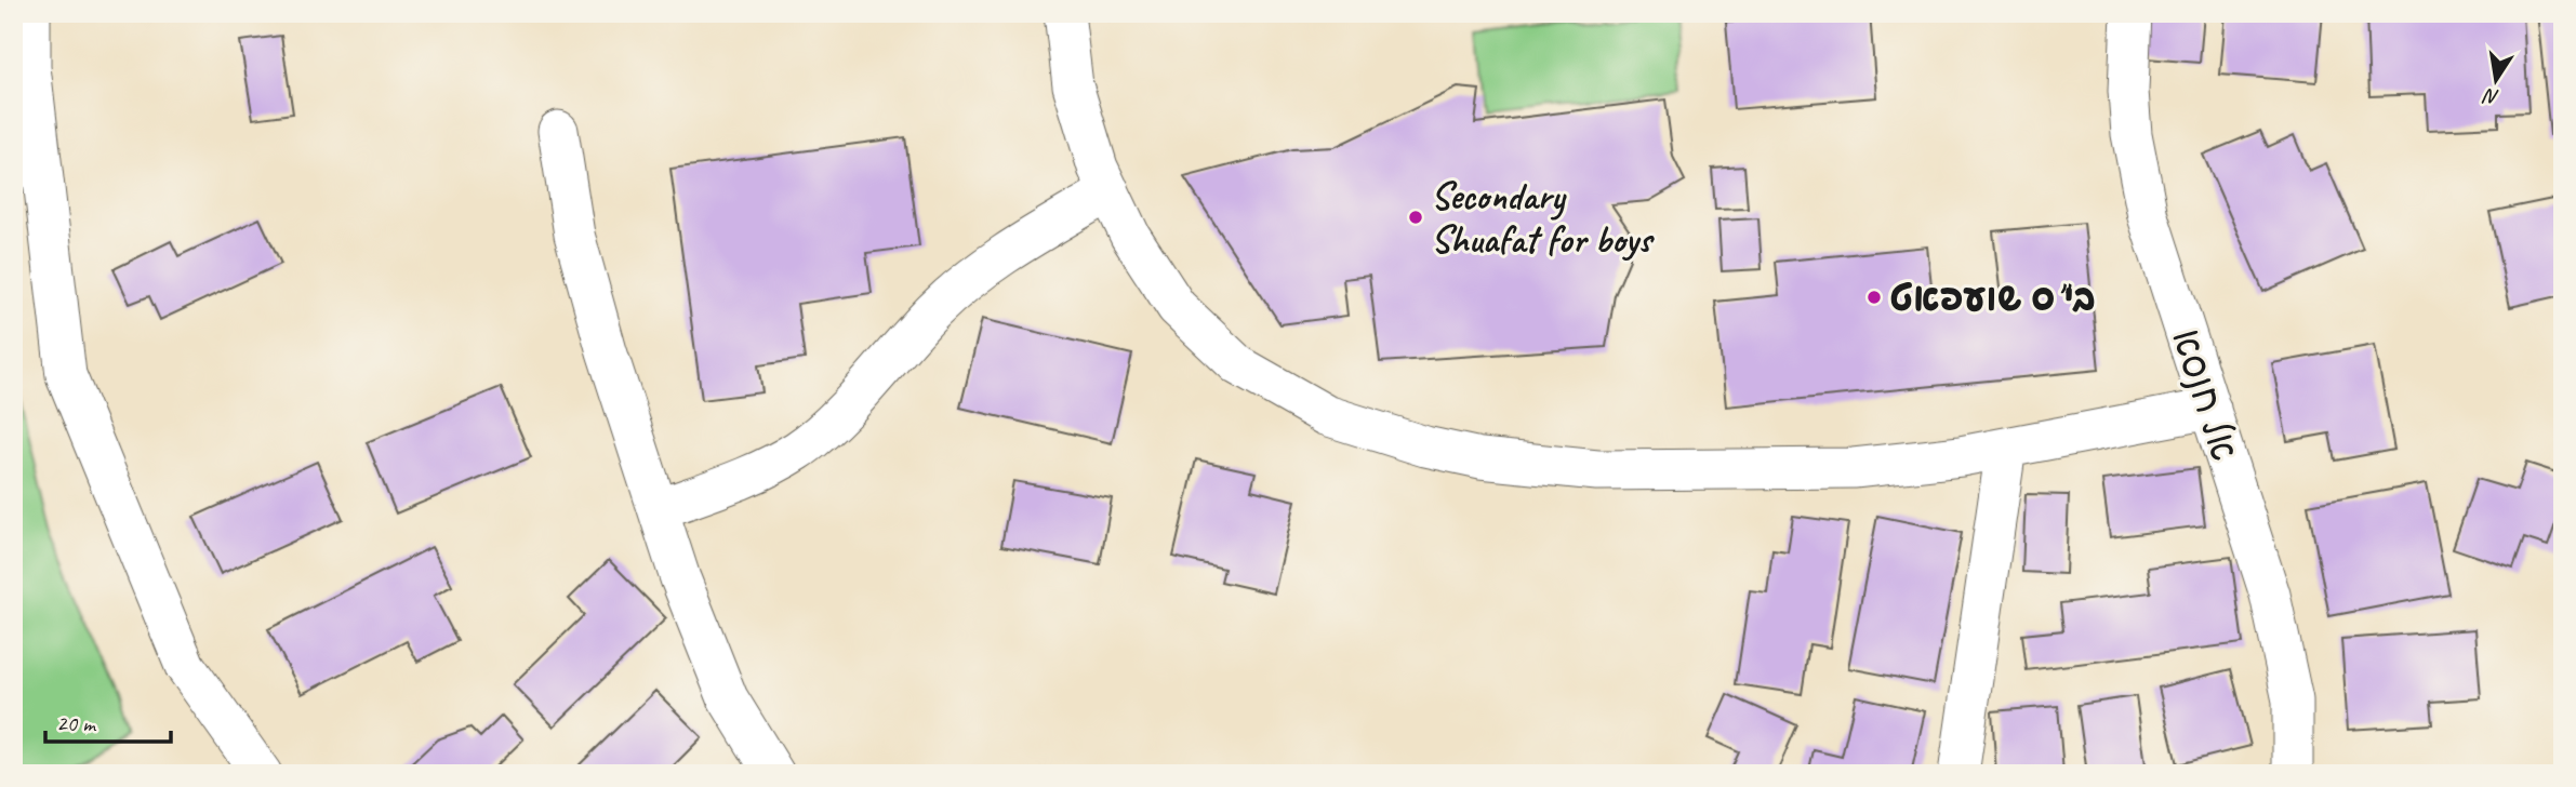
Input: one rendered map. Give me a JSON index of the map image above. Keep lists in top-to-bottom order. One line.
{"streets":{"street":["אל חנסא"]},"places":["Secondary Shuafat for boys","בי\"ס שועפאט"],"scale_bar":"20 m","north":"bottom"}
